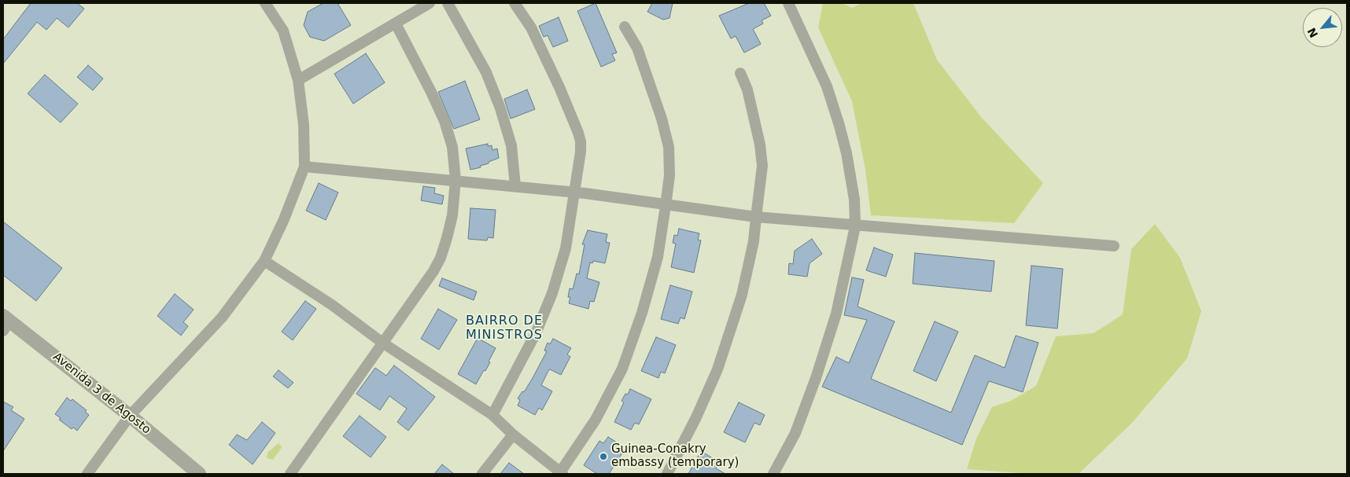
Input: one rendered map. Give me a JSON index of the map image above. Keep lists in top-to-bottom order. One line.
{"streets":{"street":["Avenida 3 de Agosto"]},"districts":["BAIRRO DE MINISTROS"],"places":["Guinea-Conakry embassy (temporary)"],"north":"bottom left"}
